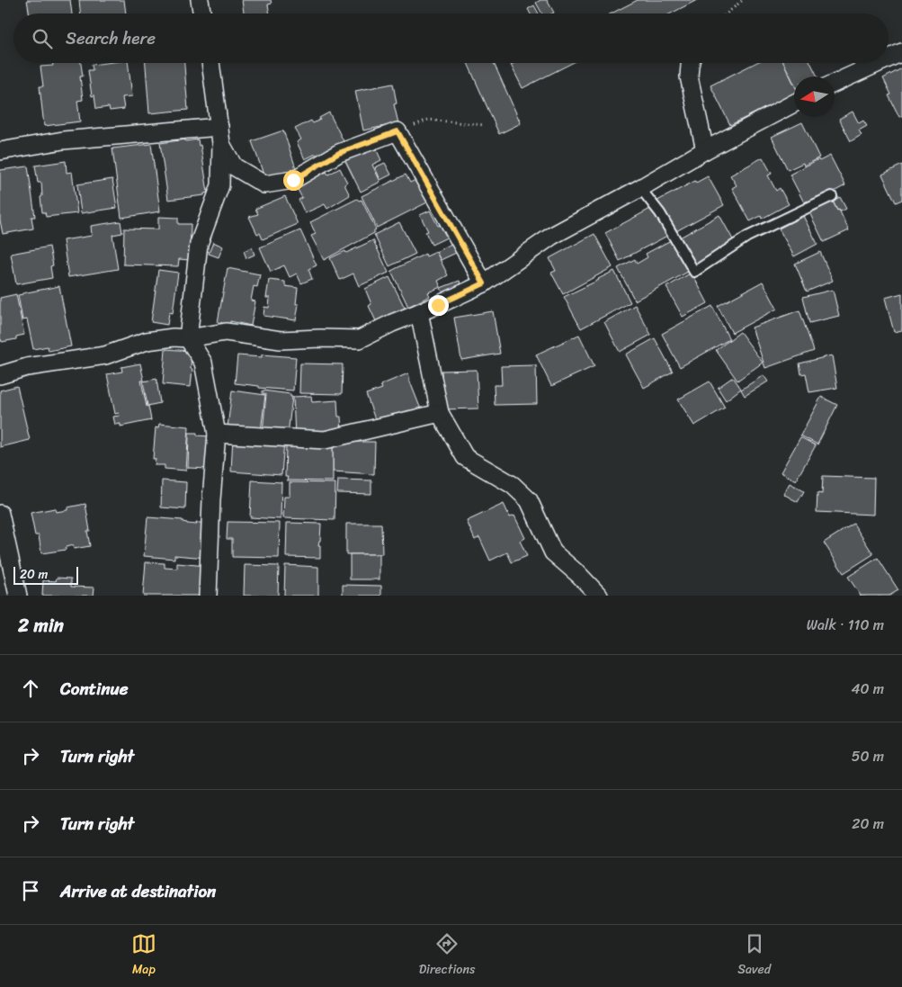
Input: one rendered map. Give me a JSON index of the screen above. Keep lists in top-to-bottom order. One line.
{"scale_bar":"20 m","north":"left","page":{"search":"Search here","scale":"20 m","heading":["2 min","Walk · 110 m"],"list":[["Continue","40 m"],["Turn right","50 m"],["Turn right","20 m"],"Arrive at destination"],"nav":["Map","Directions","Saved"]}}
